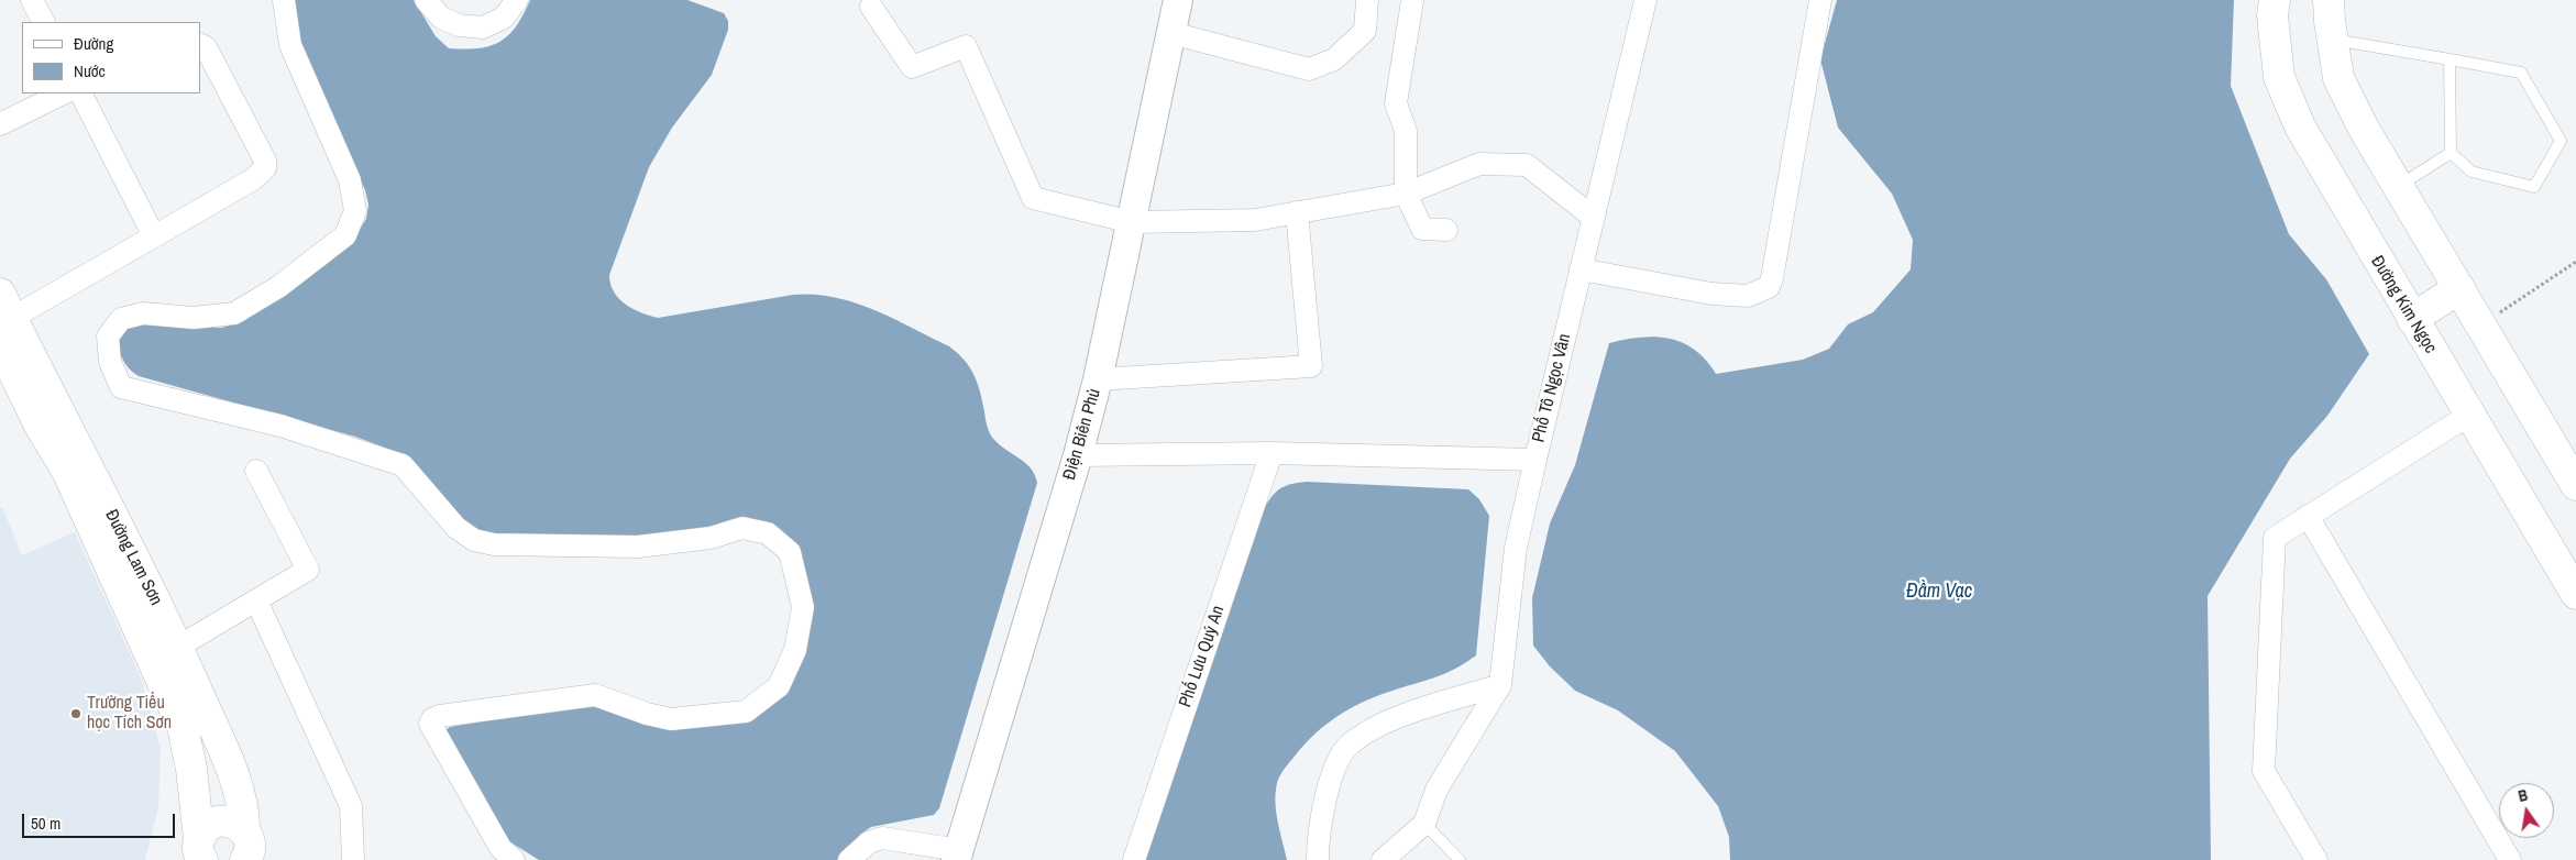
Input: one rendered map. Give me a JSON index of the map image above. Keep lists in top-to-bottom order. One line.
{"streets":{"main road":["Đường Kim Ngọc","Đường Lam Sơn"],"street":["Phố Tô Ngọc Vân","Điện Biên Phủ","Phố Lưu Quý An"]},"crossings":[["Phố Tô Ngọc Vân","Điện Biên Phủ"],["Phố Tô Ngọc Vân","Phố Lưu Quý An"]],"water":["Đầm Vạc"],"places":["Trường Tiểu học Tích Sơn"],"legend":["Đường","Nước"],"scale_bar":"50 m","north":"top"}
